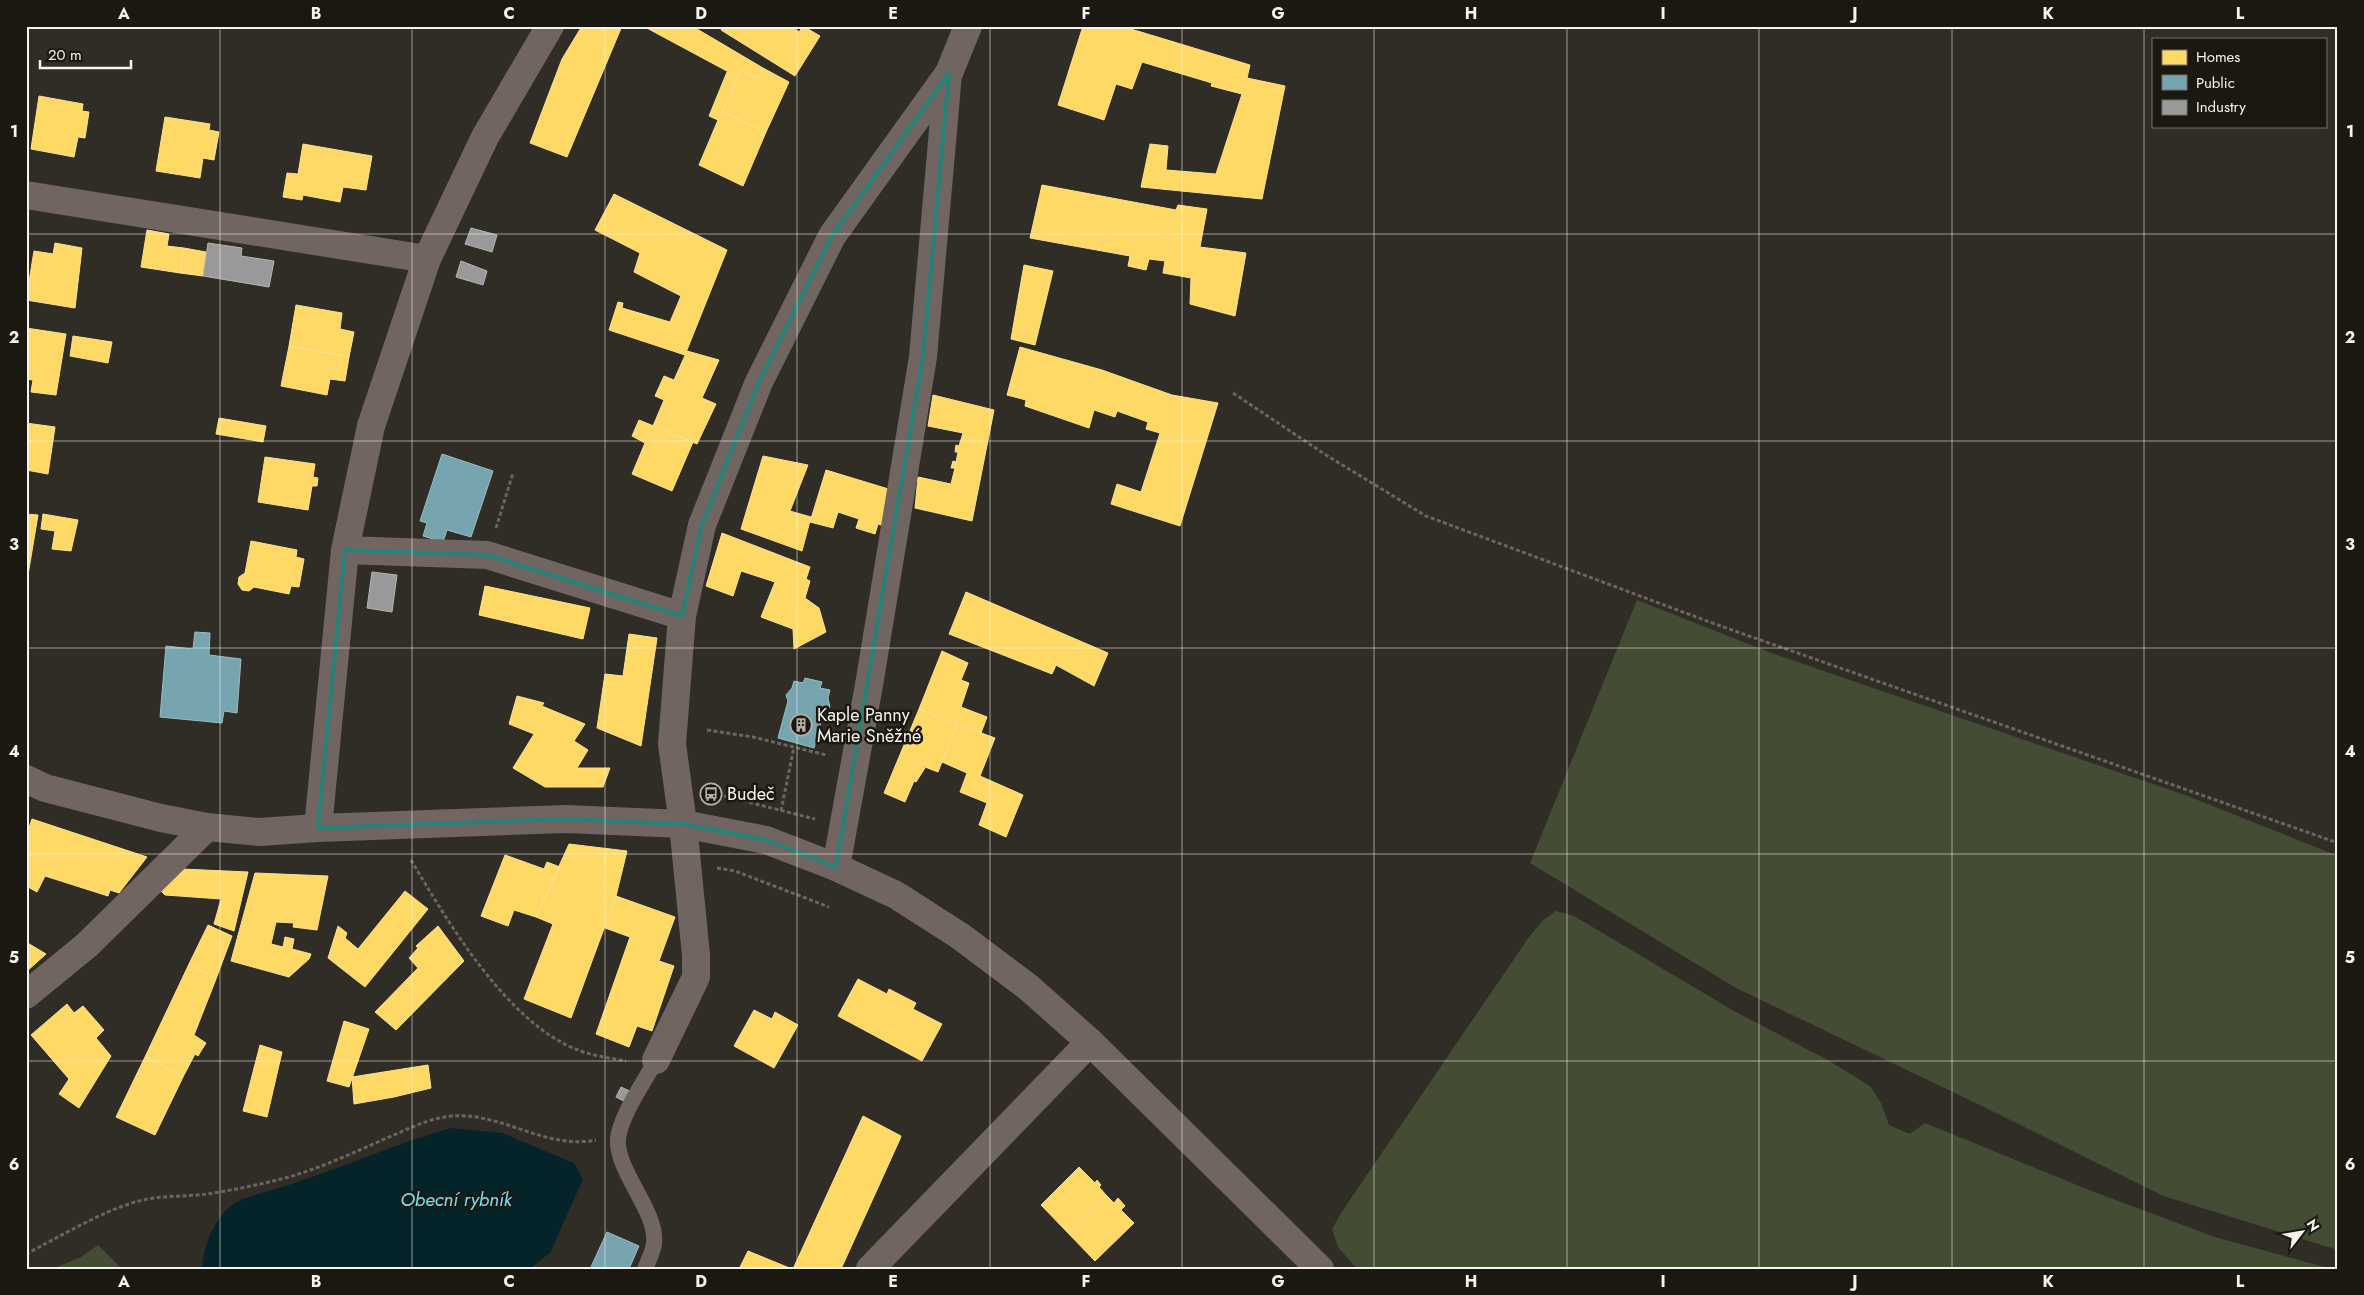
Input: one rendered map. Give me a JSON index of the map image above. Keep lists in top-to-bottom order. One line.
{"water":["Obecní rybník"],"places":{"building":["Kaple Panny Marie Sněžné"],"bus stop":["Budeč"]},"legend":["Homes","Public","Industry"],"scale_bar":"20 m","north":"top right","grid":{"columns":["A","B","C","D","E","F","G","H","I","J","K","L"],"rows":["1","2","3","4","5","6"]}}
